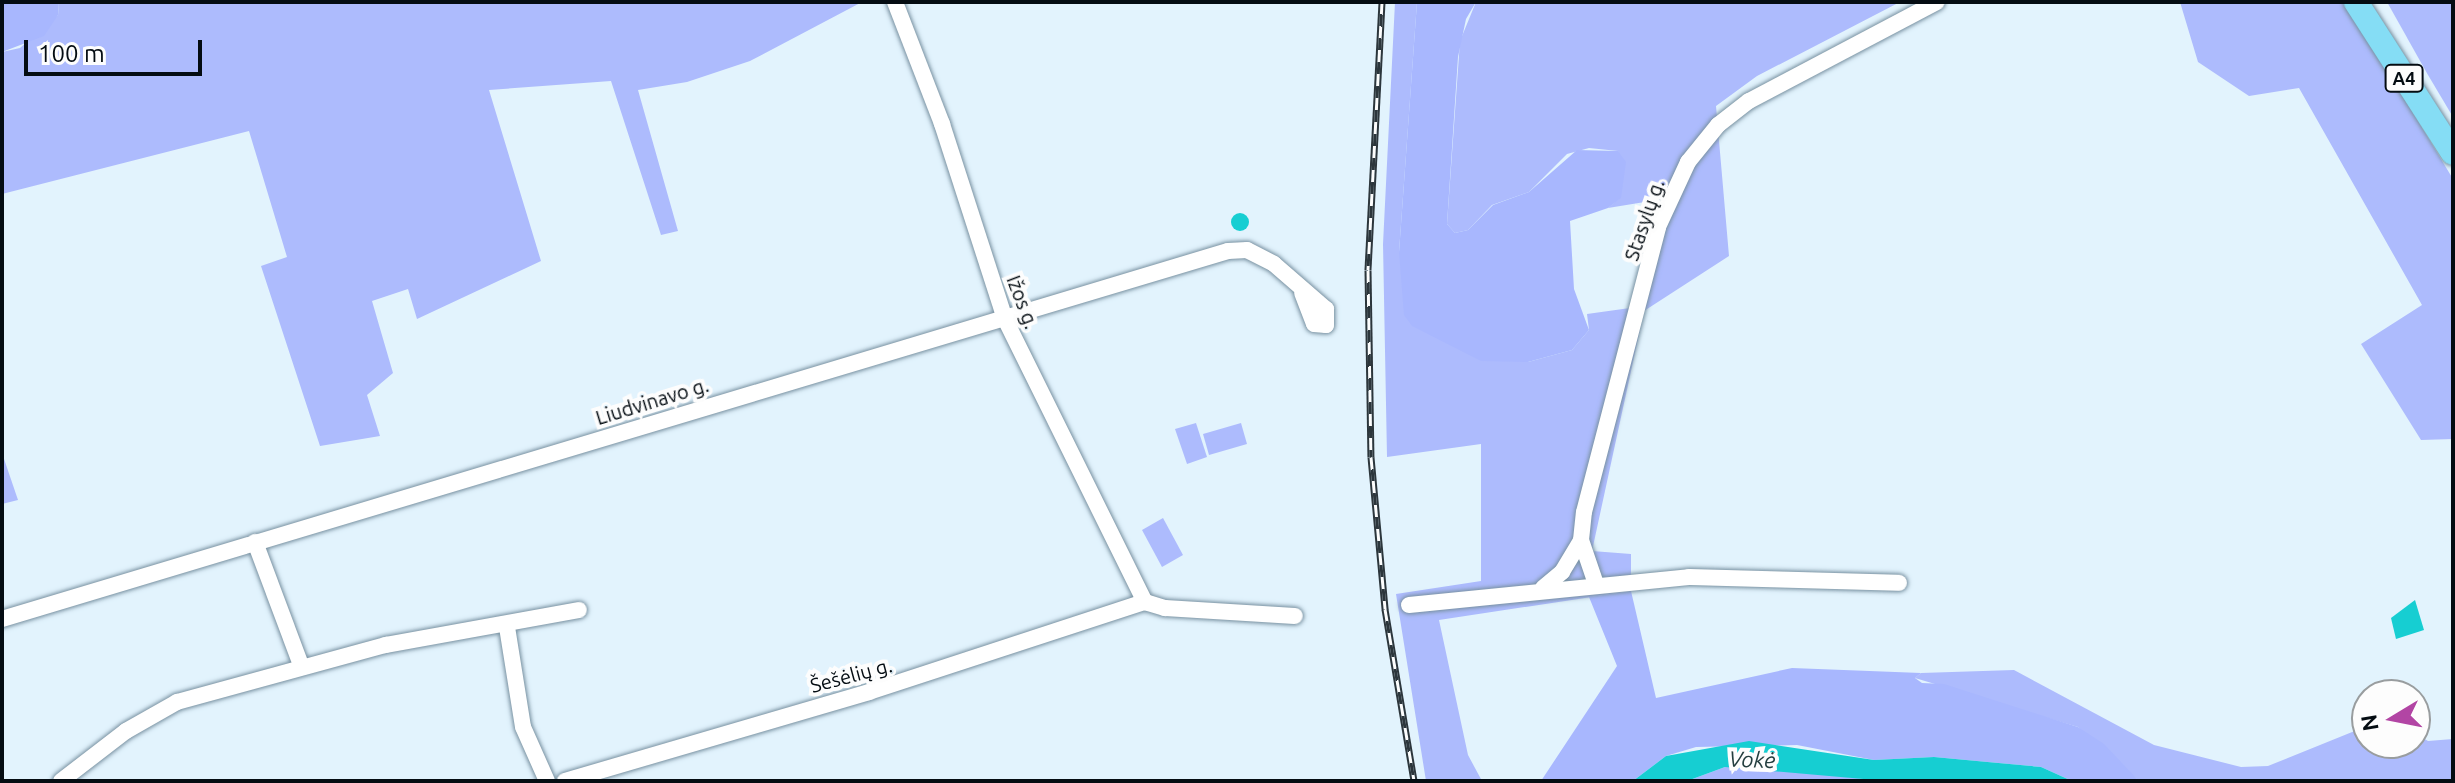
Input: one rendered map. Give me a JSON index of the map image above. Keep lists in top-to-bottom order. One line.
{"streets":{"highway":["A4"],"street":["Stasylų g.","Ižos g.","Liudvinavo g.","Šešėlių g."]},"crossings":[["Ižos g.","Liudvinavo g."],["Ižos g.","Šešėlių g."]],"water":["Vokė"],"scale_bar":"100 m","north":"left"}
